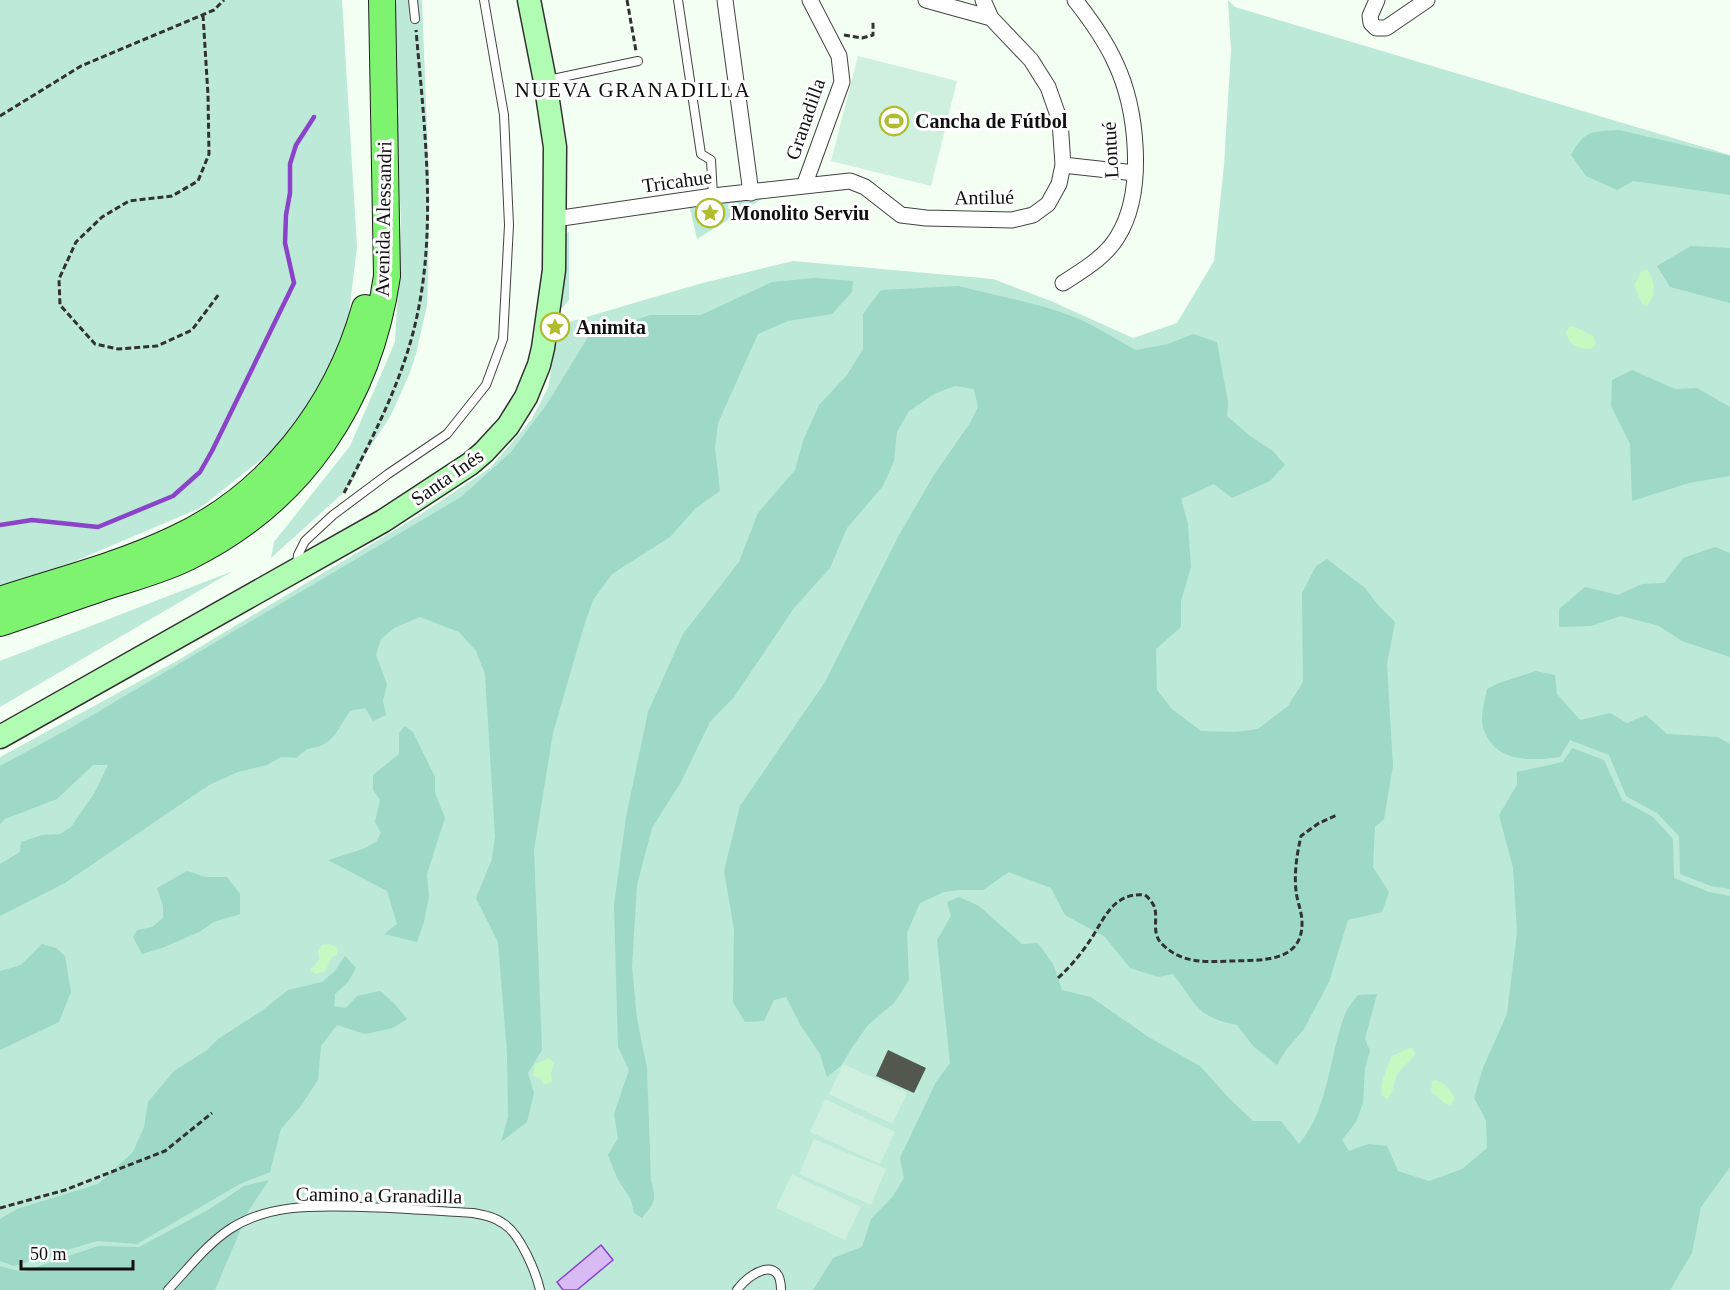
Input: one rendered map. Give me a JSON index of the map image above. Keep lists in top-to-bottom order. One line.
{"streets":{"main road":["Avenida Alessandri","Santa Inés"],"street":["Granadilla","Lontué","Tricahue","Antilué"],"lane":["Camino a Granadilla"]},"crossings":[["Granadilla","Tricahue"],["Granadilla","Antilué"],["Tricahue","Antilué"],["Tricahue","Santa Inés"]],"districts":["NUEVA GRANADILLA"],"places":{"sports":["Cancha de Fútbol"],"place":["Monolito Serviu","Animita"]},"scale_bar":"50 m"}
